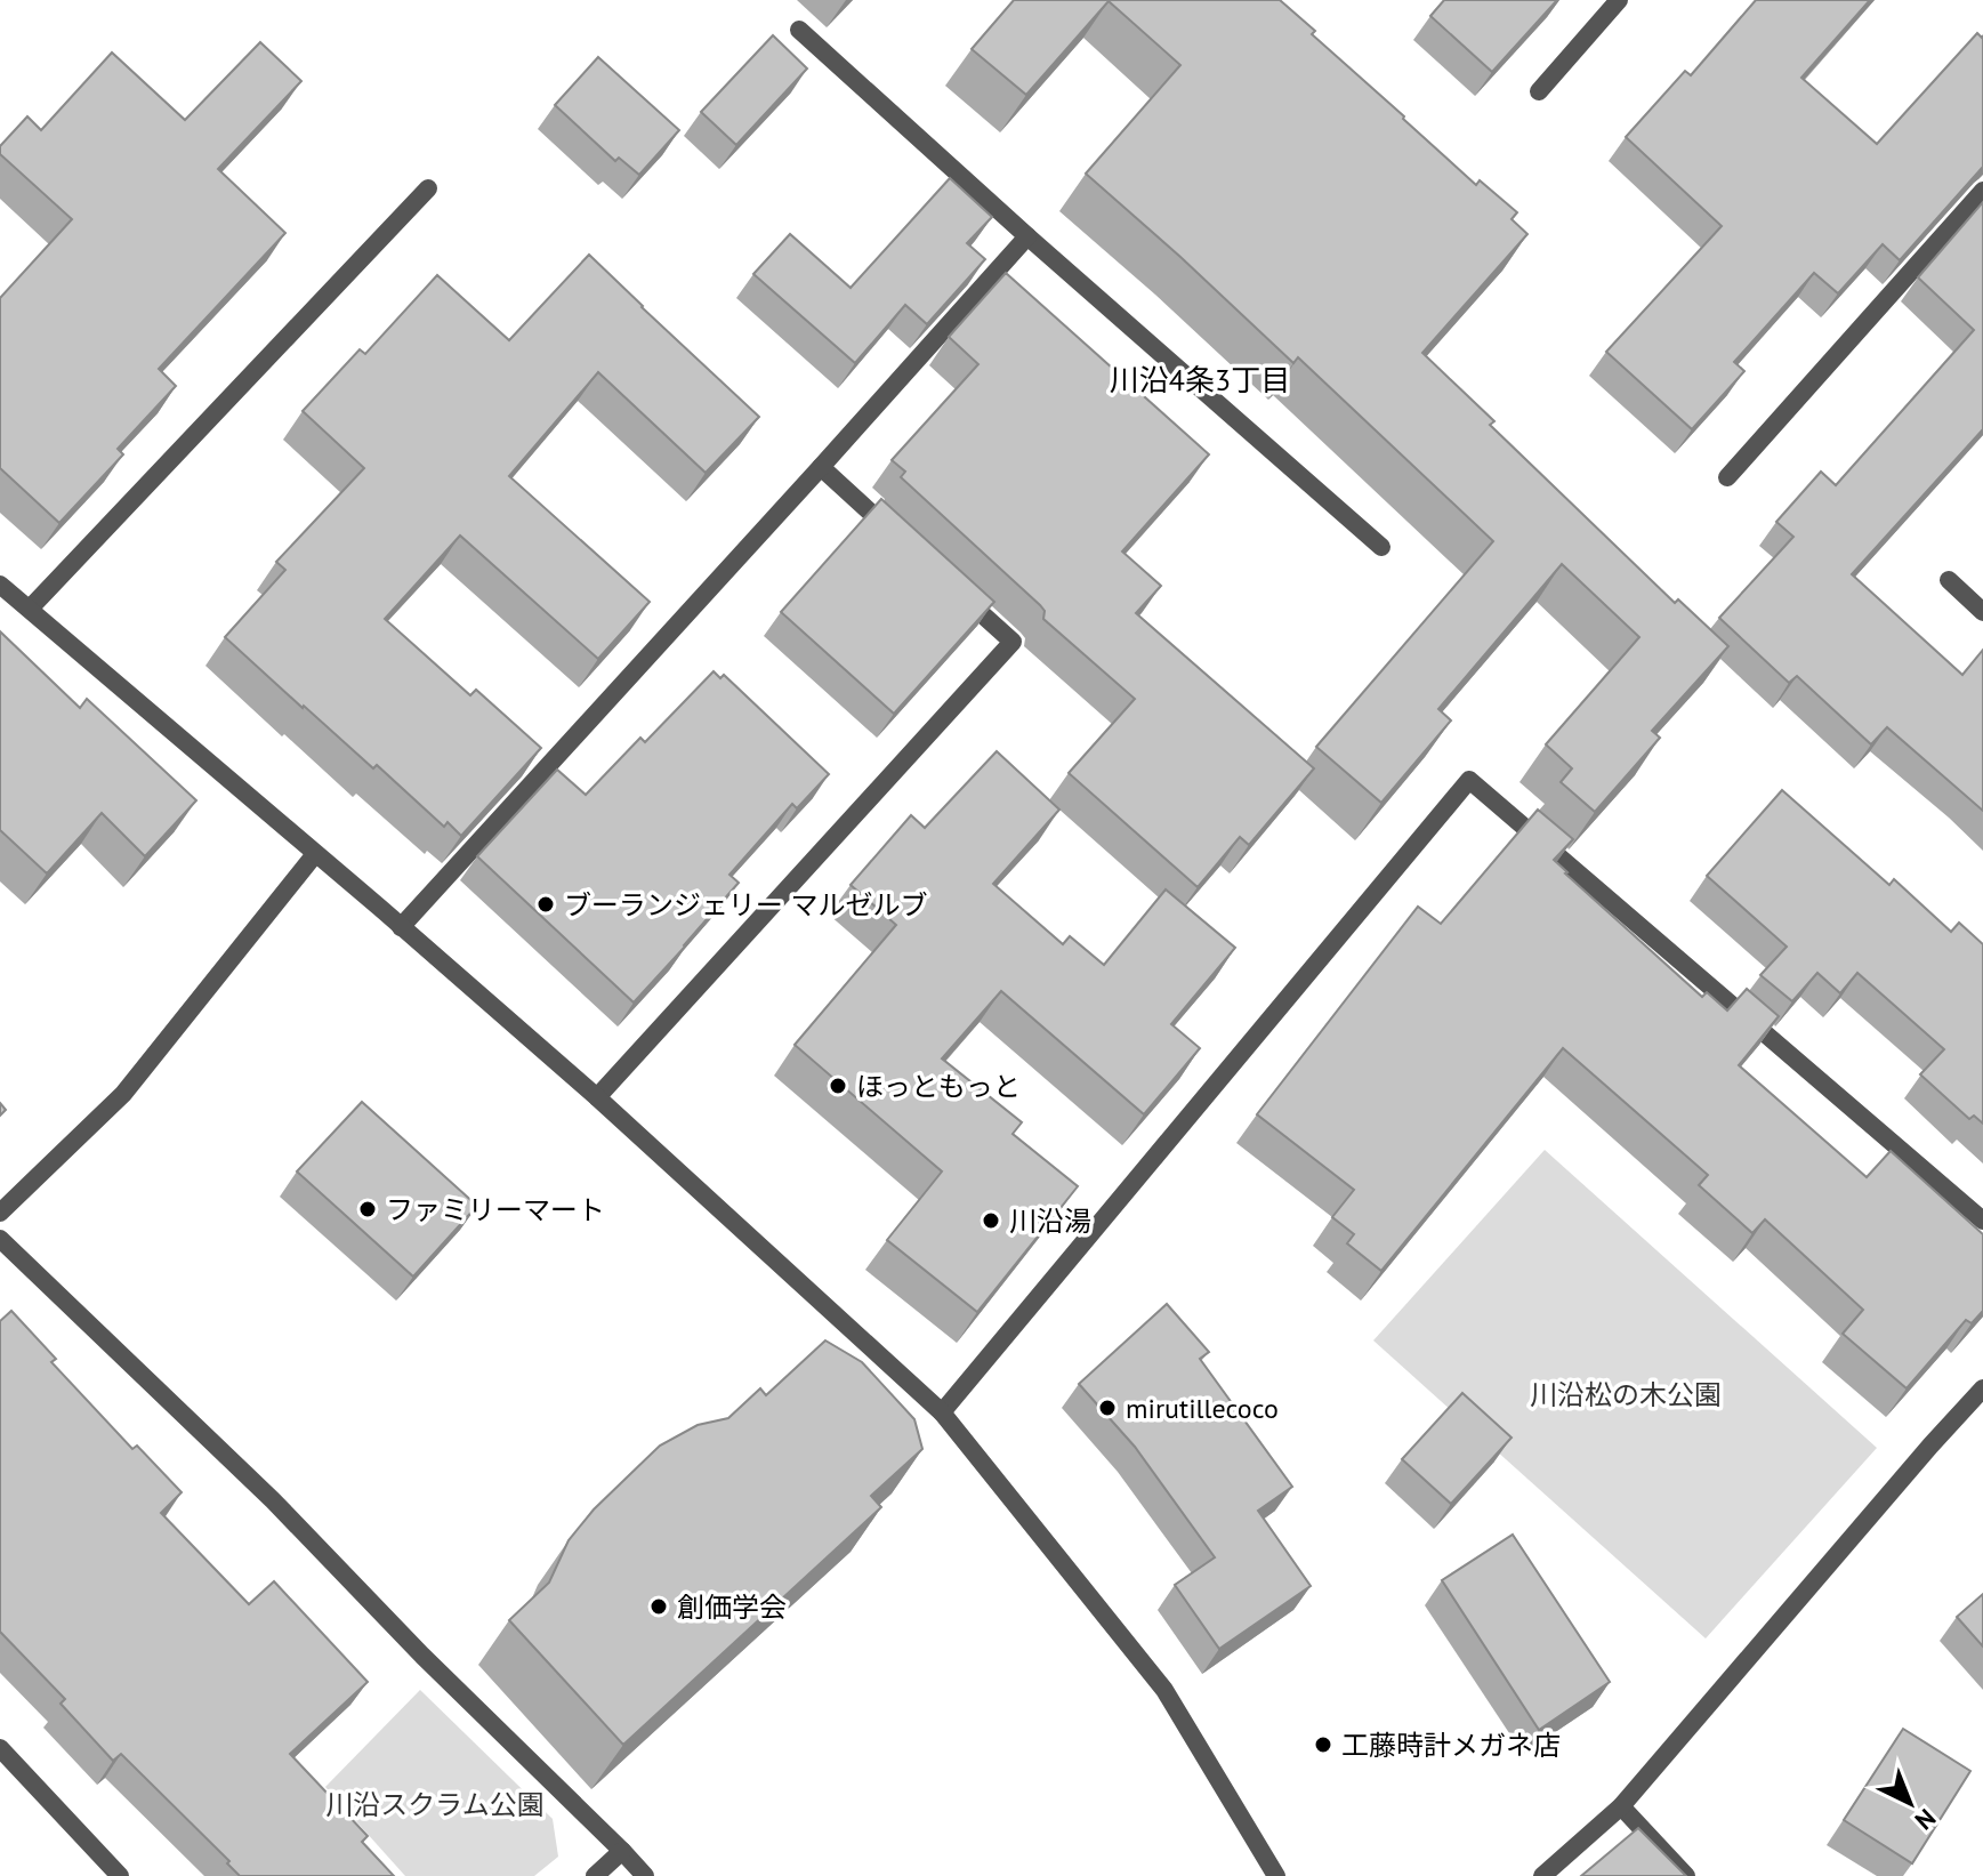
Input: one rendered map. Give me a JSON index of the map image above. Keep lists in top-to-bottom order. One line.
{"districts":["川沿4条3丁目"],"parks":["川沿松の木公園","川沿スクラム公園"],"places":["ブーランジェリー マルゼルブ","ほっともっと","ファミリーマート","川沿湯","mirutillecoco","創価学会","工藤時計メガネ店"],"north":"bottom right"}
